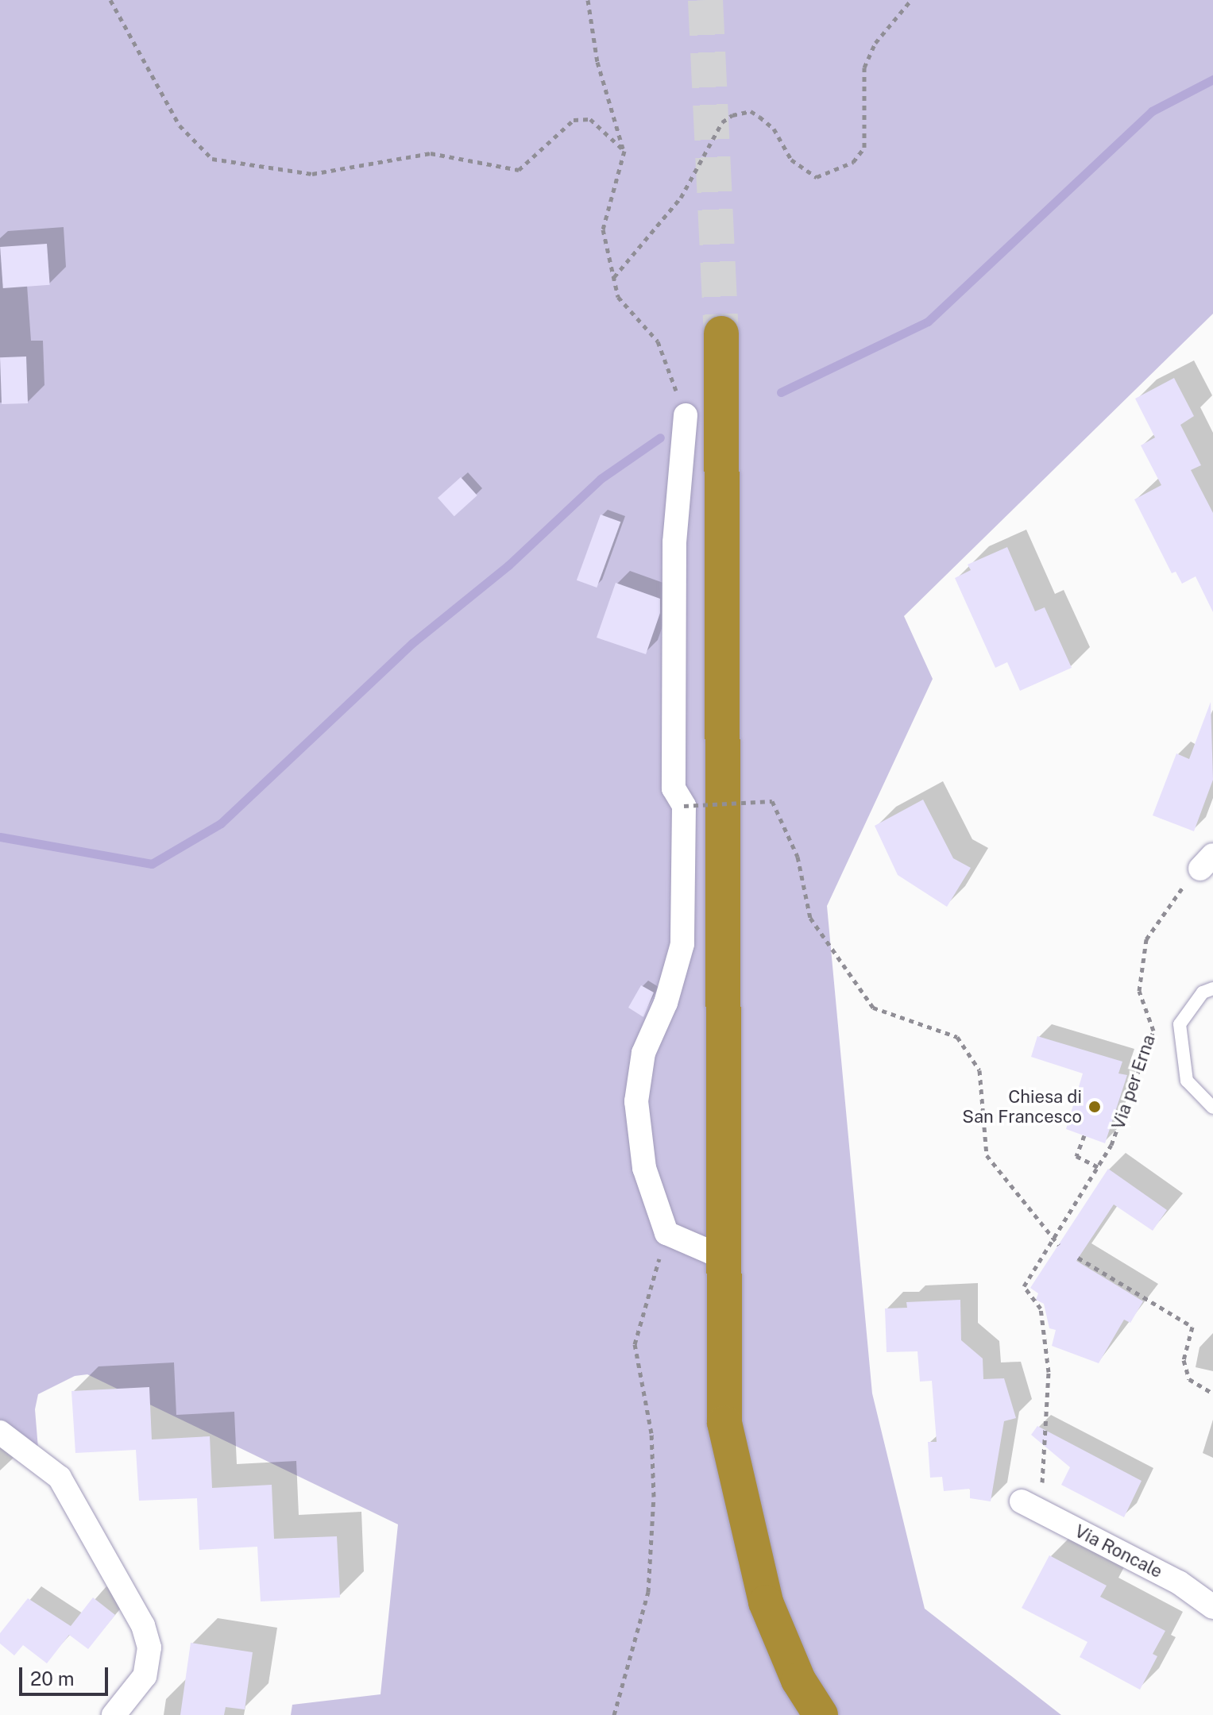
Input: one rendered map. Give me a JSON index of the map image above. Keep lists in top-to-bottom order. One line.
{"streets":{"street":["Via Roncale"],"path":["Via per Erna"]},"crossings":[["Via per Erna","Via Roncale"]],"places":["Chiesa di San Francesco"],"scale_bar":"20 m"}
